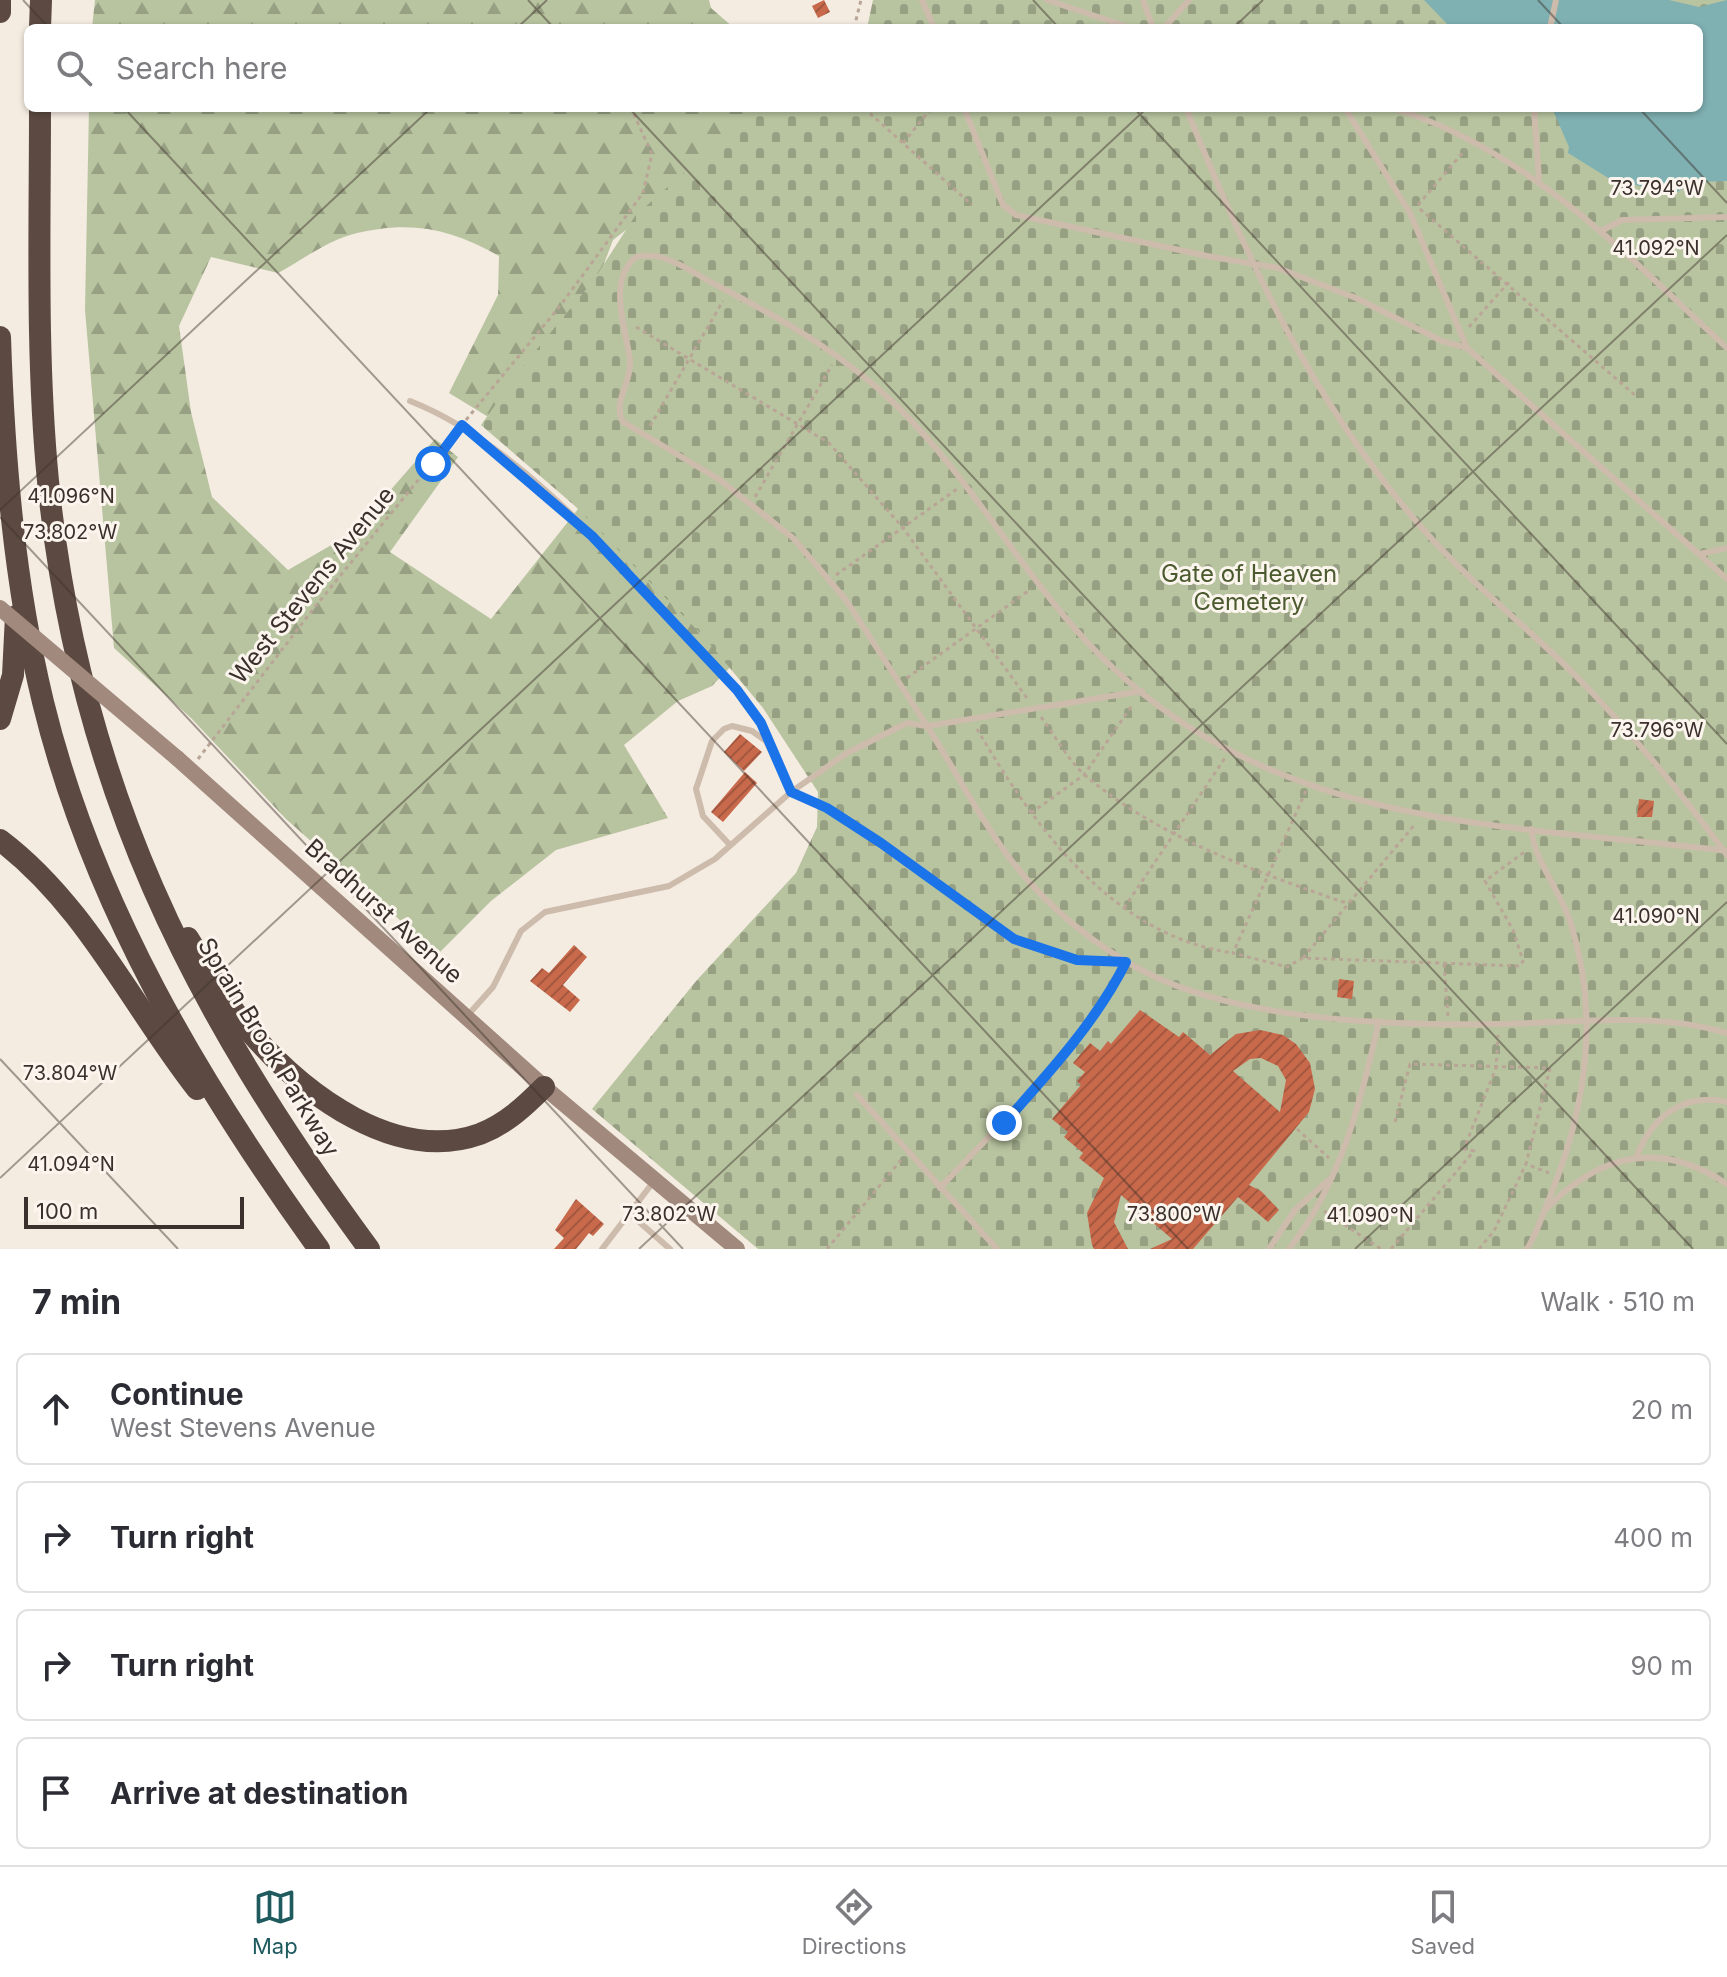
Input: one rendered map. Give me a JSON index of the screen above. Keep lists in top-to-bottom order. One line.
{"streets":{"highway":["Sprain Brook Parkway"],"main road":["Bradhurst Avenue"],"path":["West Stevens Avenue"]},"crossings":[["West Stevens Avenue","Bradhurst Avenue"]],"parks":["Gate of Heaven Cemetery"],"scale_bar":"100 m","page":{"search":"Search here","scale":"100 m","heading":["7 min","Walk · 510 m"],"list":[["Continue","West Stevens Avenue","20 m"],["Turn right","400 m"],["Turn right","90 m"],"Arrive at destination"],"nav":["Map","Directions","Saved"]},"coordinates":["73.794°W","41.092°N","41.096°N","73.802°W","73.796°W","41.090°N","73.804°W","41.094°N","73.800°W"]}
